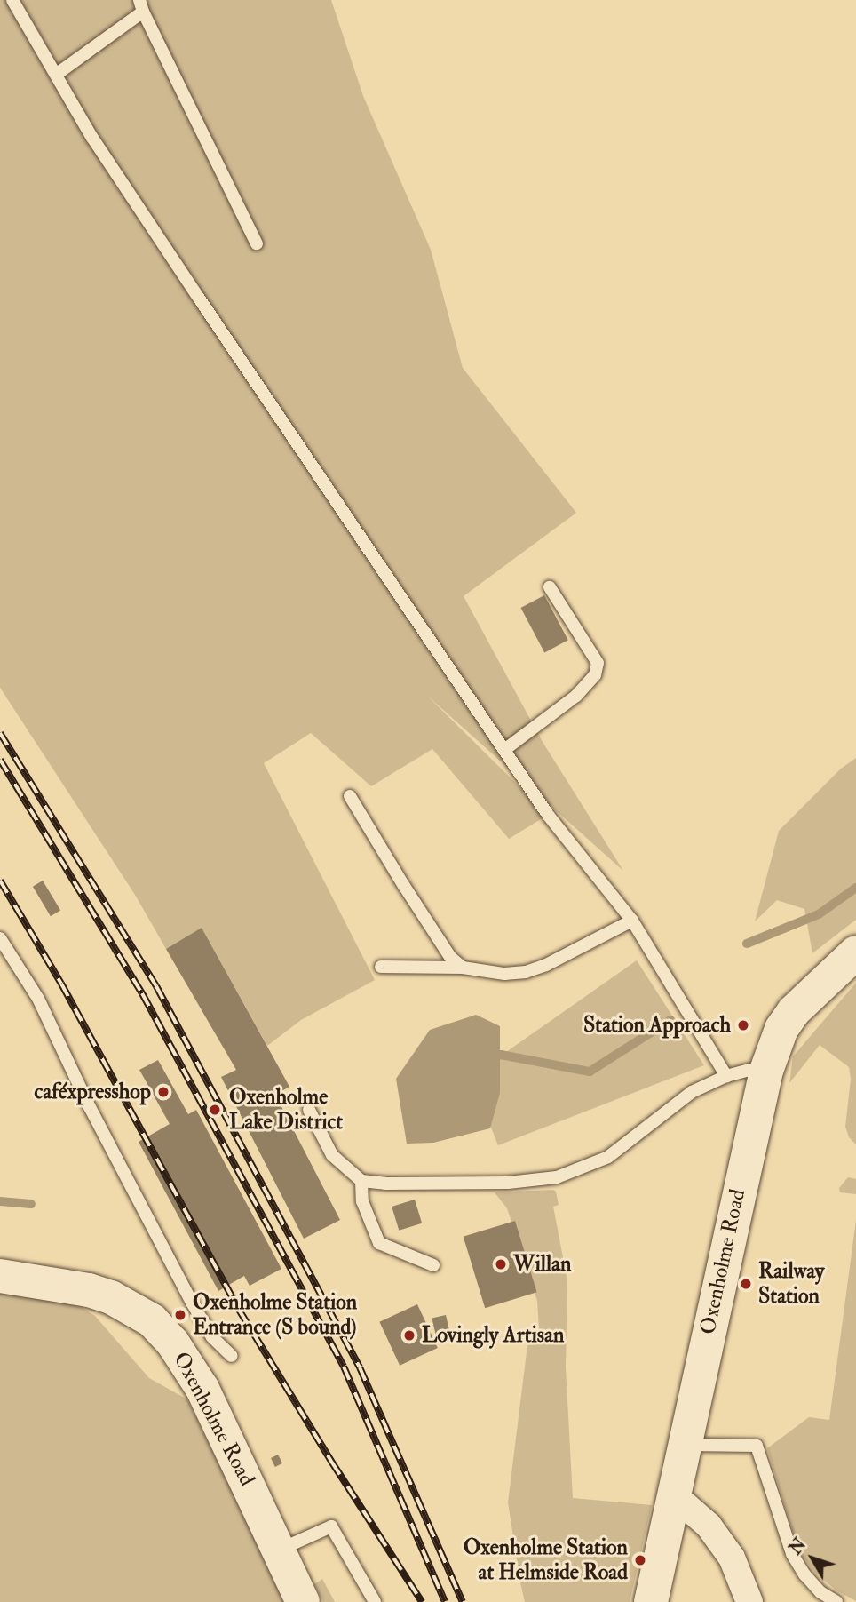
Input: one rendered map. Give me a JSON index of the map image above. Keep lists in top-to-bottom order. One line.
{"streets":{"main road":["Oxenholme Road"]},"places":["Station Approach","caféxpresshop","Oxenholme Lake District","Willan","Railway Station","Oxenholme Station Entrance (S bound)","Lovingly Artisan","Oxenholme Station at Helmside Road"],"north":"top left"}
